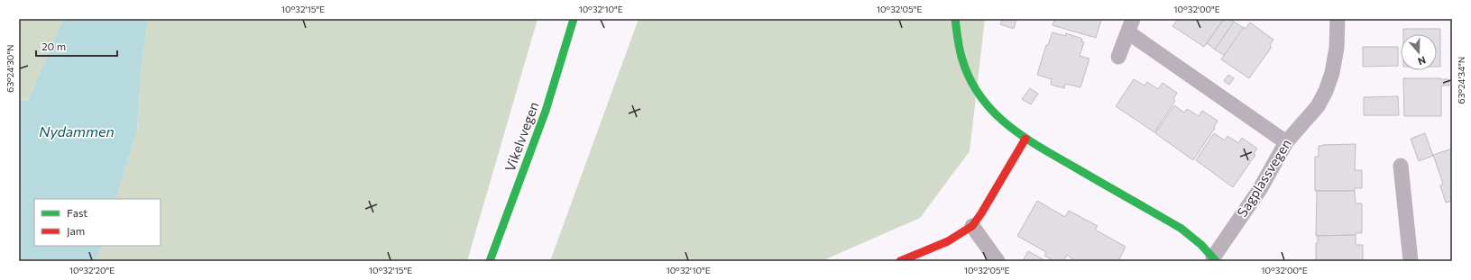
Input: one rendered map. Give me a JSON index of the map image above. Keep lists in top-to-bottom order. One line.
{"streets":{"street":["Vikelvvegen","Sagplassvegen"]},"water":["Nydammen"],"legend":["Fast","Jam"],"scale_bar":"20 m","north":"bottom","coordinates":["10°32'15\"E","10°32'10\"E","10°32'05\"E","10°32'00\"E","63°24'30\"N","63°24'34\"N","10°32'20\"E"]}
